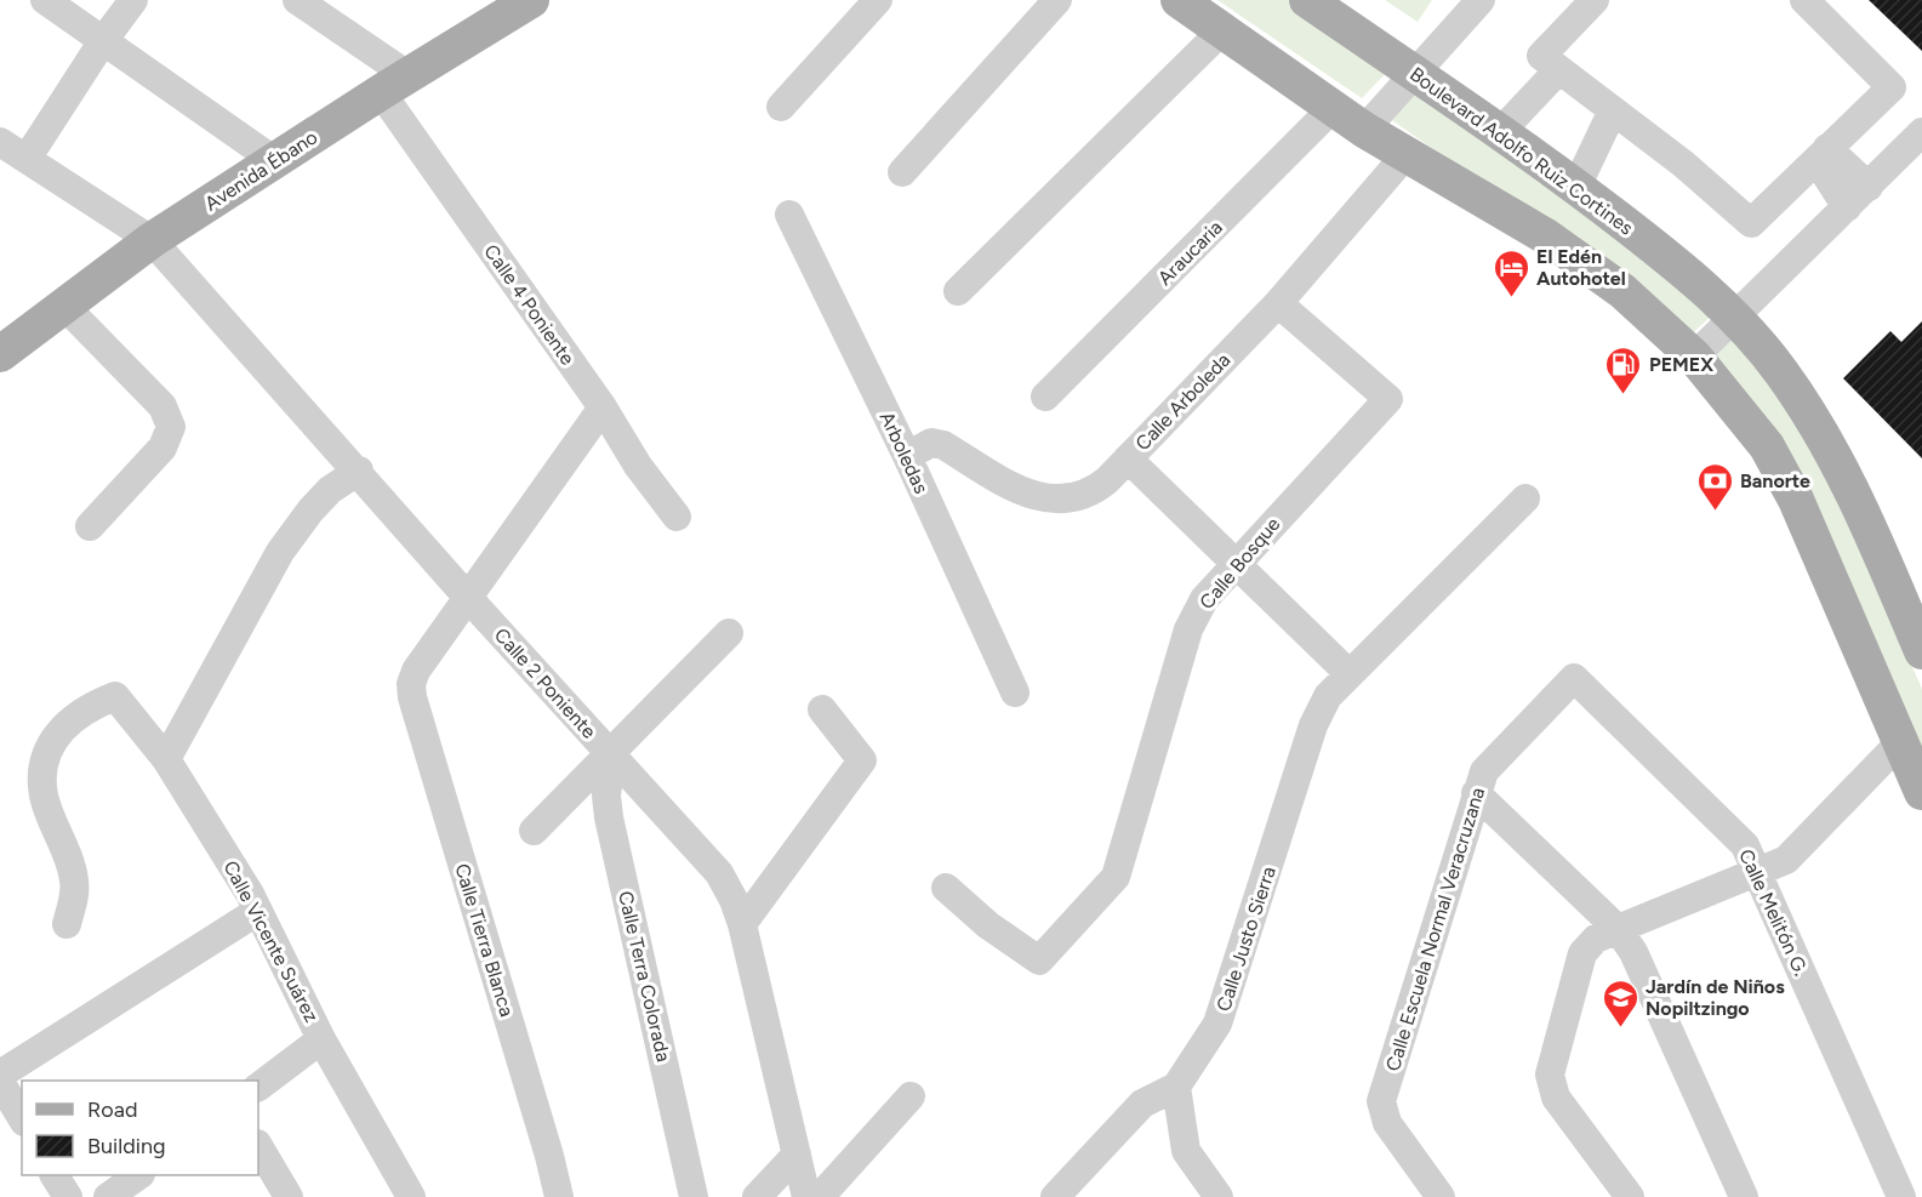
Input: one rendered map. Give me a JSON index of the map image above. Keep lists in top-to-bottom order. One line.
{"streets":{"main road":["Boulevard Adolfo Ruiz Cortines","Avenida Ébano"],"street":["Araucaria","Calle 4 Poniente","Calle Arboleda","Arboledas","Calle Bosque","Calle 2 Poniente","Calle Melitón G.","Calle Escuela Normal Veracruzana","Calle Justo Sierra","Calle Tierra Blanca","Calle Vicente Suárez","Calle Terra Colorada"]},"crossings":[["Avenida Ébano","Calle 4 Poniente"],["Avenida Ébano","Calle 2 Poniente"],["Calle Arboleda","Arboledas"],["Calle Arboleda","Calle Bosque"],["Calle 2 Poniente","Calle Tierra Blanca"],["Calle 2 Poniente","Calle Terra Colorada"],["Calle Melitón G.","Calle Escuela Normal Veracruzana"]],"places":{"hotel":["El Edén Autohotel"],"fuel station":["PEMEX"],"bank":["Banorte"],"school or university":["Jardín de Niños Nopiltzingo"]},"legend":["Road","Building"]}
